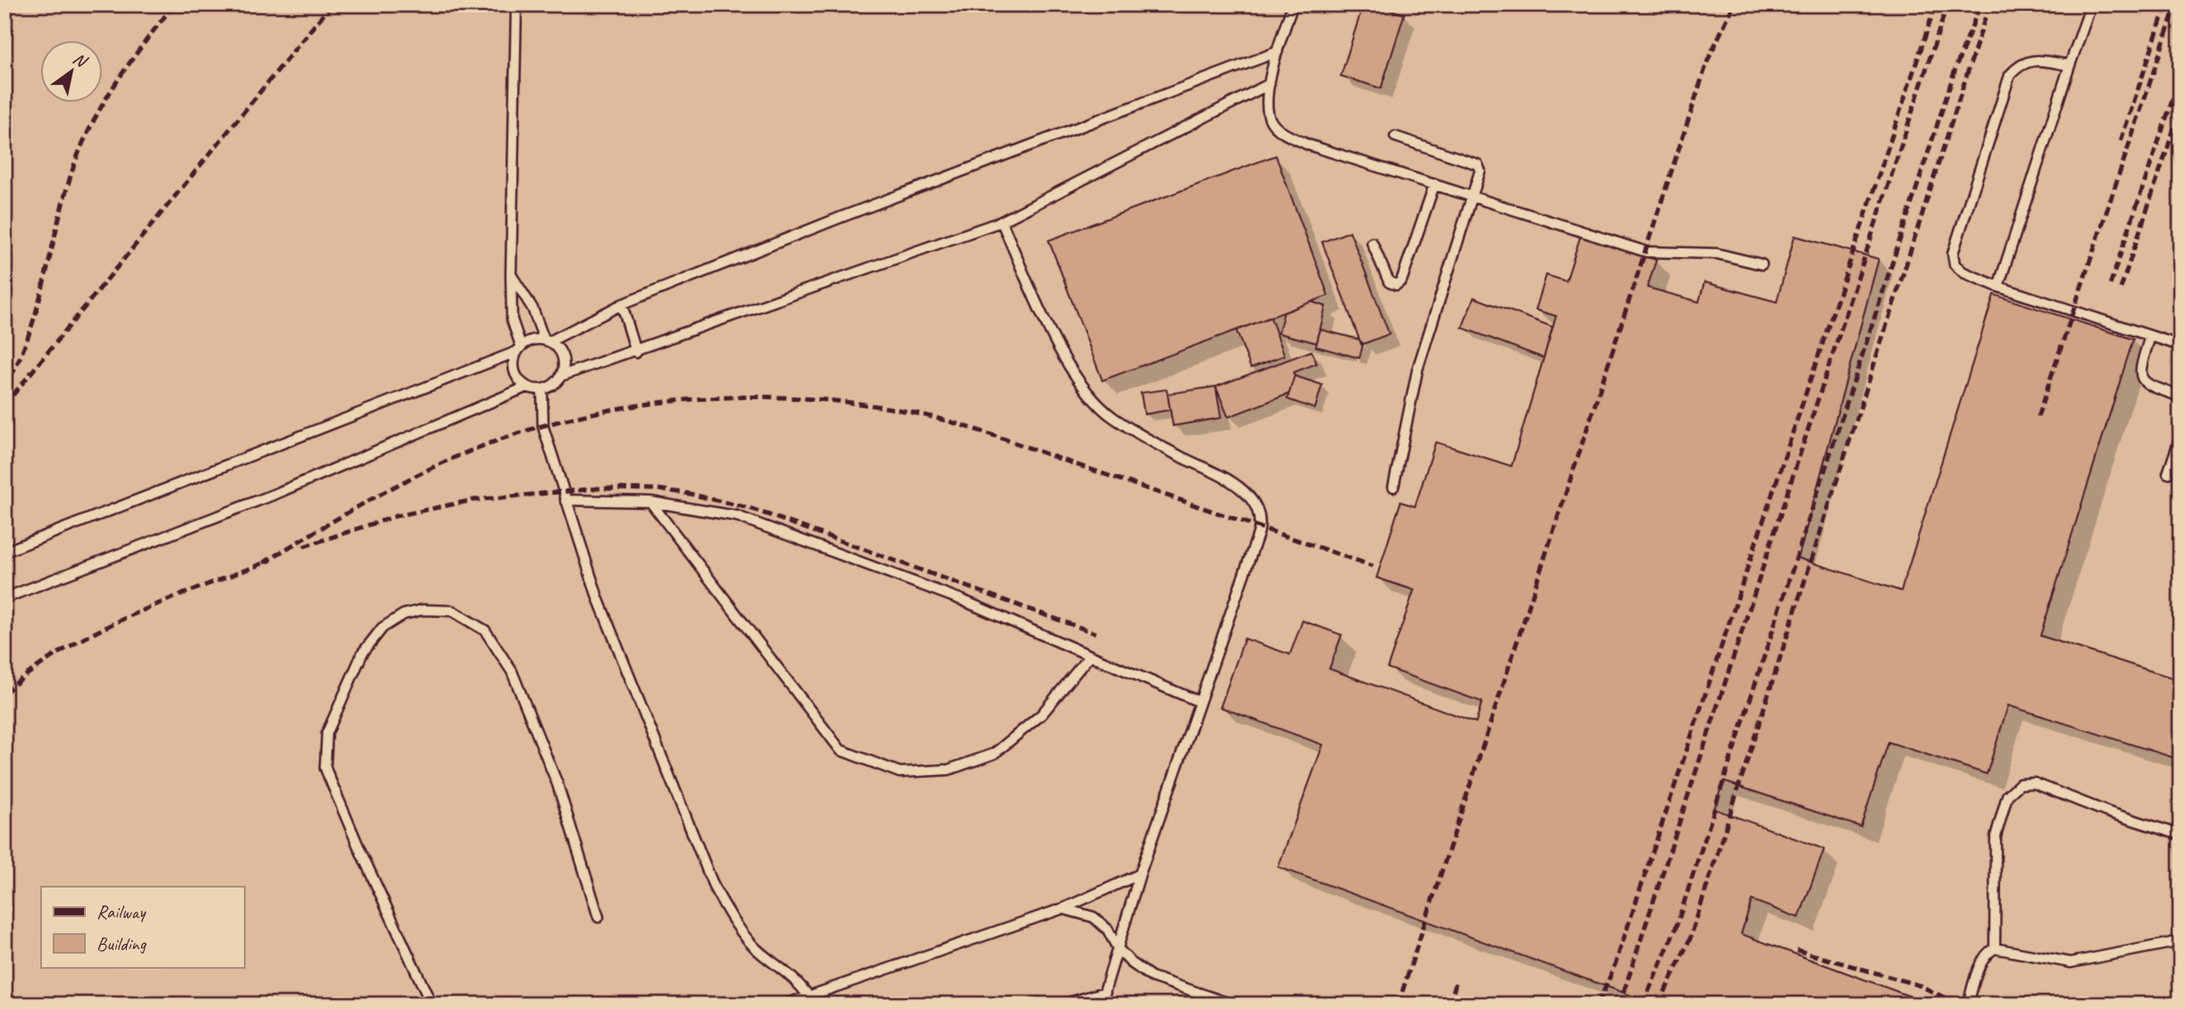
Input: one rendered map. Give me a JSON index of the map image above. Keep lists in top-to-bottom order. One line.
{"legend":["Railway","Building"],"north":"top right"}
